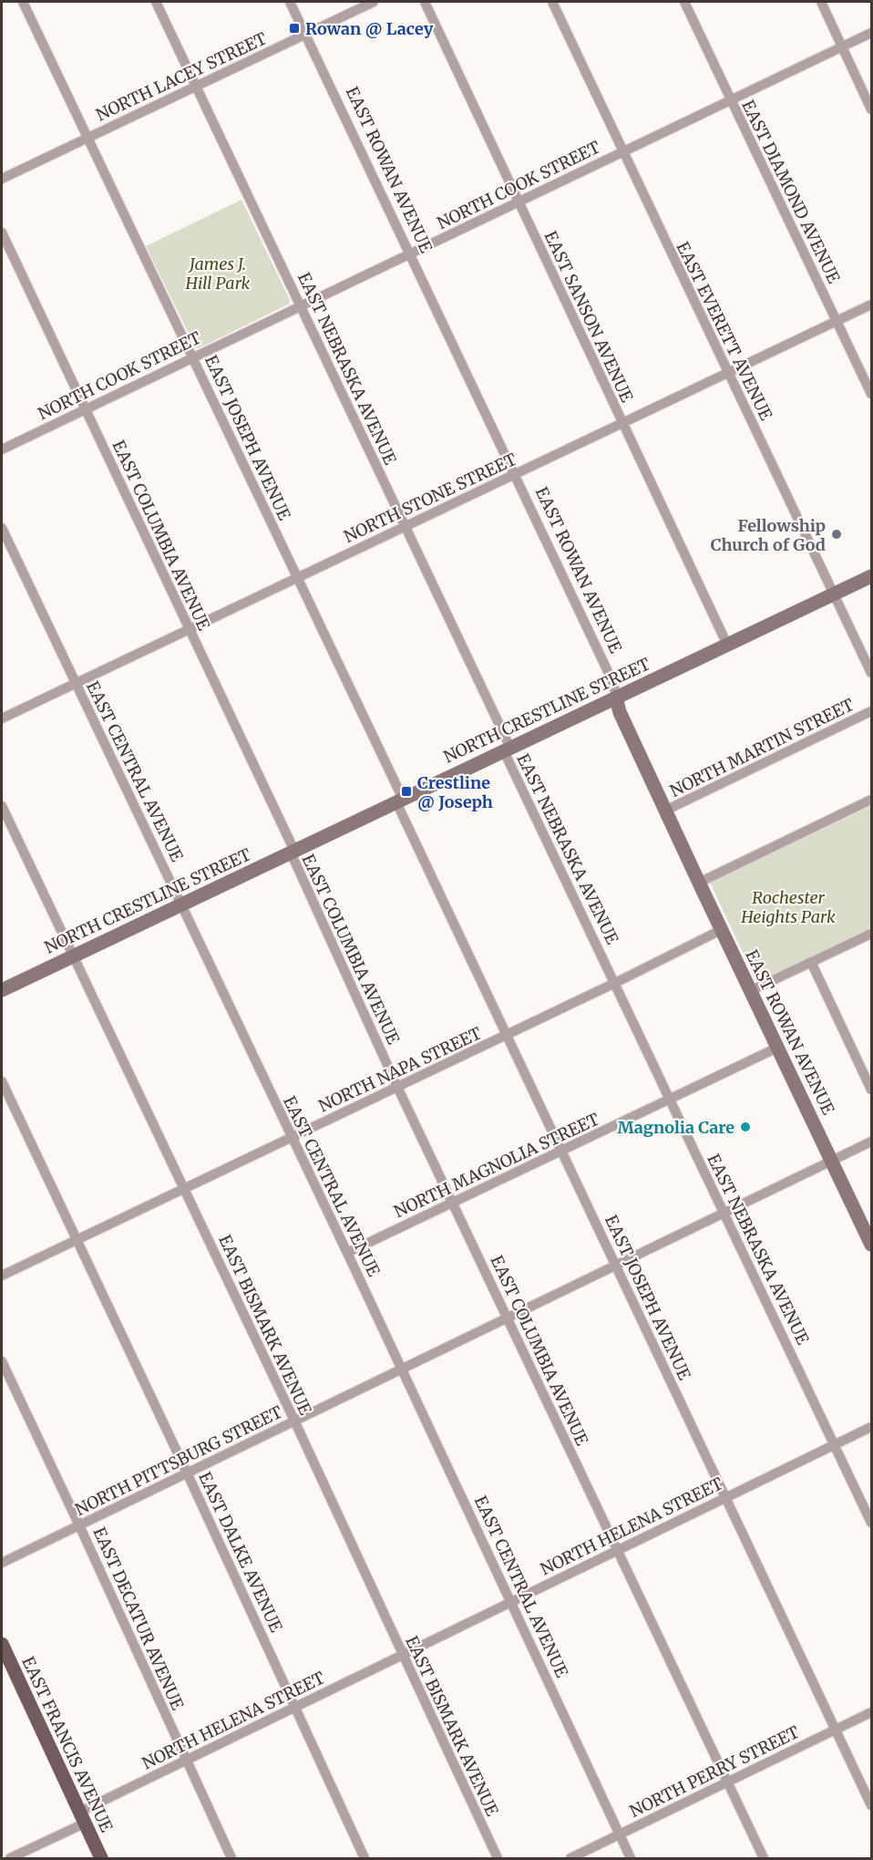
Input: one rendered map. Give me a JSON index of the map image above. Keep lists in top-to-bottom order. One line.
{"streets":{"main road":["EAST ROWAN AVENUE","NORTH CRESTLINE STREET","EAST FRANCIS AVENUE"],"street":["NORTH LACEY STREET","NORTH COOK STREET","EAST DIAMOND AVENUE","EAST SANSON AVENUE","EAST EVERETT AVENUE","EAST NEBRASKA AVENUE","EAST JOSEPH AVENUE","NORTH STONE STREET","EAST COLUMBIA AVENUE","NORTH MARTIN STREET","EAST CENTRAL AVENUE","NORTH NAPA STREET","NORTH MAGNOLIA STREET","EAST BISMARK AVENUE","NORTH PITTSBURG STREET","NORTH HELENA STREET","EAST DALKE AVENUE","EAST DECATUR AVENUE","NORTH PERRY STREET"]},"crossings":[["NORTH LACEY STREET","EAST ROWAN AVENUE"],["NORTH LACEY STREET","EAST NEBRASKA AVENUE"],["NORTH LACEY STREET","EAST JOSEPH AVENUE"],["EAST ROWAN AVENUE","NORTH COOK STREET"],["EAST ROWAN AVENUE","NORTH STONE STREET"],["EAST ROWAN AVENUE","NORTH CRESTLINE STREET"],["EAST ROWAN AVENUE","NORTH MARTIN STREET"],["EAST ROWAN AVENUE","NORTH NAPA STREET"],["EAST ROWAN AVENUE","NORTH MAGNOLIA STREET"],["EAST ROWAN AVENUE","NORTH PITTSBURG STREET"],["NORTH COOK STREET","EAST DIAMOND AVENUE"],["NORTH COOK STREET","EAST SANSON AVENUE"],["NORTH COOK STREET","EAST EVERETT AVENUE"],["NORTH COOK STREET","EAST NEBRASKA AVENUE"],["NORTH COOK STREET","EAST JOSEPH AVENUE"],["NORTH COOK STREET","EAST COLUMBIA AVENUE"],["EAST DIAMOND AVENUE","NORTH STONE STREET"],["EAST SANSON AVENUE","NORTH STONE STREET"],["EAST SANSON AVENUE","NORTH CRESTLINE STREET"],["EAST EVERETT AVENUE","NORTH STONE STREET"],["EAST EVERETT AVENUE","NORTH CRESTLINE STREET"],["EAST NEBRASKA AVENUE","NORTH STONE STREET"],["EAST NEBRASKA AVENUE","NORTH CRESTLINE STREET"],["EAST NEBRASKA AVENUE","NORTH NAPA STREET"],["EAST NEBRASKA AVENUE","NORTH MAGNOLIA STREET"],["EAST NEBRASKA AVENUE","NORTH PITTSBURG STREET"],["EAST NEBRASKA AVENUE","NORTH HELENA STREET"],["EAST JOSEPH AVENUE","NORTH STONE STREET"],["EAST JOSEPH AVENUE","NORTH CRESTLINE STREET"],["EAST JOSEPH AVENUE","NORTH NAPA STREET"],["EAST JOSEPH AVENUE","NORTH MAGNOLIA STREET"],["EAST JOSEPH AVENUE","NORTH PITTSBURG STREET"],["EAST JOSEPH AVENUE","NORTH HELENA STREET"],["EAST JOSEPH AVENUE","NORTH PERRY STREET"],["NORTH STONE STREET","EAST COLUMBIA AVENUE"],["NORTH STONE STREET","EAST CENTRAL AVENUE"],["EAST COLUMBIA AVENUE","NORTH CRESTLINE STREET"],["EAST COLUMBIA AVENUE","NORTH NAPA STREET"],["EAST COLUMBIA AVENUE","NORTH MAGNOLIA STREET"],["EAST COLUMBIA AVENUE","NORTH PITTSBURG STREET"],["EAST COLUMBIA AVENUE","NORTH HELENA STREET"],["EAST COLUMBIA AVENUE","NORTH PERRY STREET"],["NORTH CRESTLINE STREET","EAST CENTRAL AVENUE"],["NORTH CRESTLINE STREET","EAST BISMARK AVENUE"],["EAST CENTRAL AVENUE","NORTH NAPA STREET"],["EAST CENTRAL AVENUE","NORTH MAGNOLIA STREET"],["EAST CENTRAL AVENUE","NORTH PITTSBURG STREET"],["EAST CENTRAL AVENUE","NORTH HELENA STREET"],["EAST CENTRAL AVENUE","NORTH PERRY STREET"],["NORTH NAPA STREET","EAST BISMARK AVENUE"],["NORTH NAPA STREET","EAST DALKE AVENUE"],["EAST BISMARK AVENUE","NORTH PITTSBURG STREET"],["EAST BISMARK AVENUE","NORTH HELENA STREET"],["NORTH PITTSBURG STREET","EAST DALKE AVENUE"],["NORTH PITTSBURG STREET","EAST DECATUR AVENUE"],["NORTH HELENA STREET","EAST DALKE AVENUE"],["NORTH HELENA STREET","EAST DECATUR AVENUE"],["NORTH HELENA STREET","EAST FRANCIS AVENUE"]],"parks":["James J. Hill Park","Rochester Heights Park"],"places":{"transit":["Rowan @ Lacey","Crestline @ Joseph"],"other":["Fellowship Church of God","Magnolia Care"]}}
